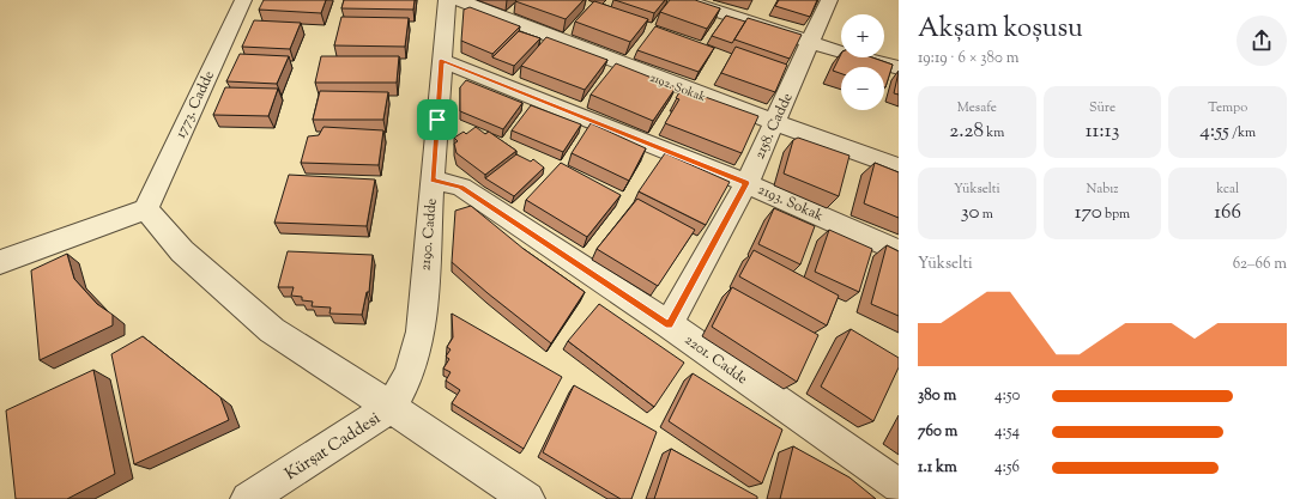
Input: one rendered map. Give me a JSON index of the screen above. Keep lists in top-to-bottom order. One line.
{"streets":{"street":["2192. Sokak","1773. Cadde","2158. Cadde","2193. Sokak","2190. Cadde","2201. Cadde","Kürşat Caddesi"]},"crossings":[["2192. Sokak","2158. Cadde"],["2158. Cadde","2193. Sokak"],["2158. Cadde","2201. Cadde"],["2193. Sokak","2190. Cadde"],["2190. Cadde","2201. Cadde"],["2190. Cadde","Kürşat Caddesi"]],"page":{"heading":["Akşam koşusu","19:19 · 6 × 380 m"],"map_buttons":["+","−"],"stats":[["Mesafe","2.28 km"],["Süre","11:13"],["Tempo","4:55 /km"],["Yükselti","30 m"],["Nabız","170 bpm"],["kcal","166"]],"chart":["Yükselti","62–66 m"],"list":[{"name":"380 m","note":"4:50"},{"name":"760 m","note":"4:54"},{"name":"1.1 km","note":"4:56"}]}}
